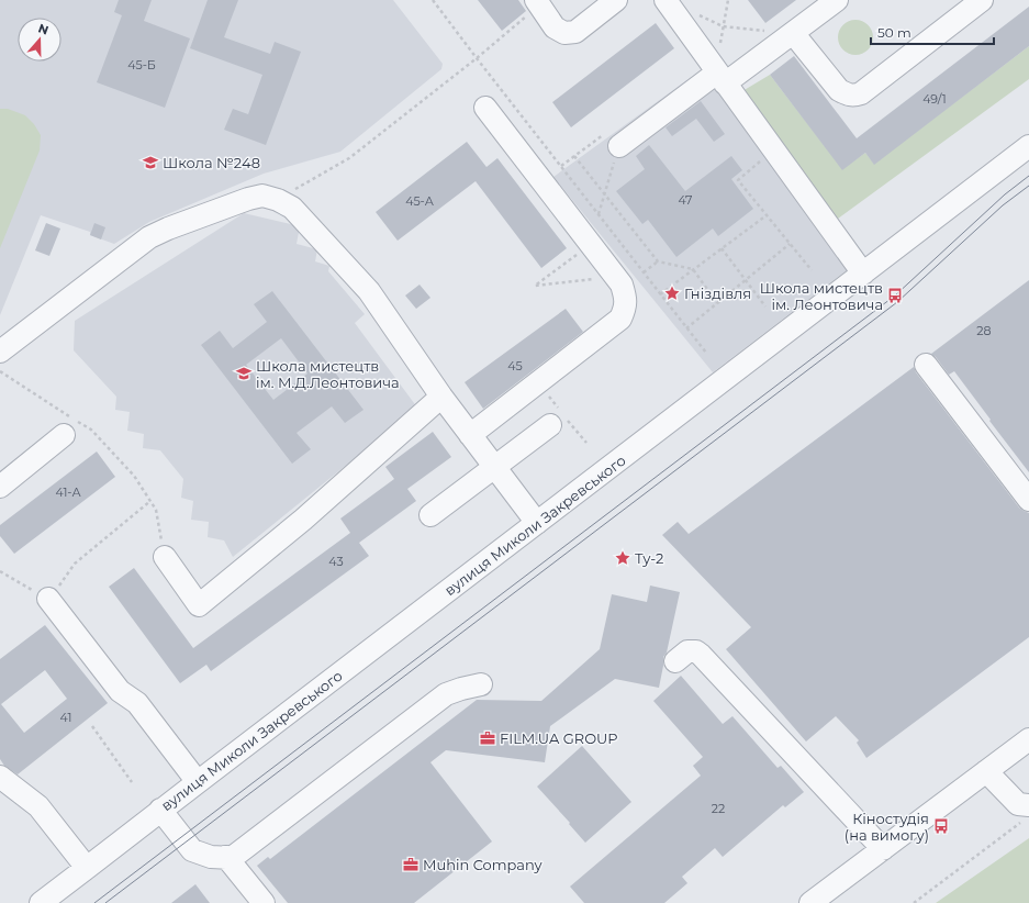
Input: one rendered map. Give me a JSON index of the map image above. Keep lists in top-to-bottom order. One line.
{"streets":{"street":["вулиця Миколи Закревського"]},"places":{"school or university":["Школа №248","Школа мистецтв ім. М.Д.Леонтовича"],"place":["Гніздівля","Ту-2"],"bus stop":["Школа мистецтв ім. Леонтовича","Кіностудія (на вимогу)"],"office":["FILM.UA GROUP","Muhin Company"]},"house_numbers":["45-Б","49/1","47","45-А","28","45","41-А","43","41","22"],"scale_bar":"50 m","north":"top"}
